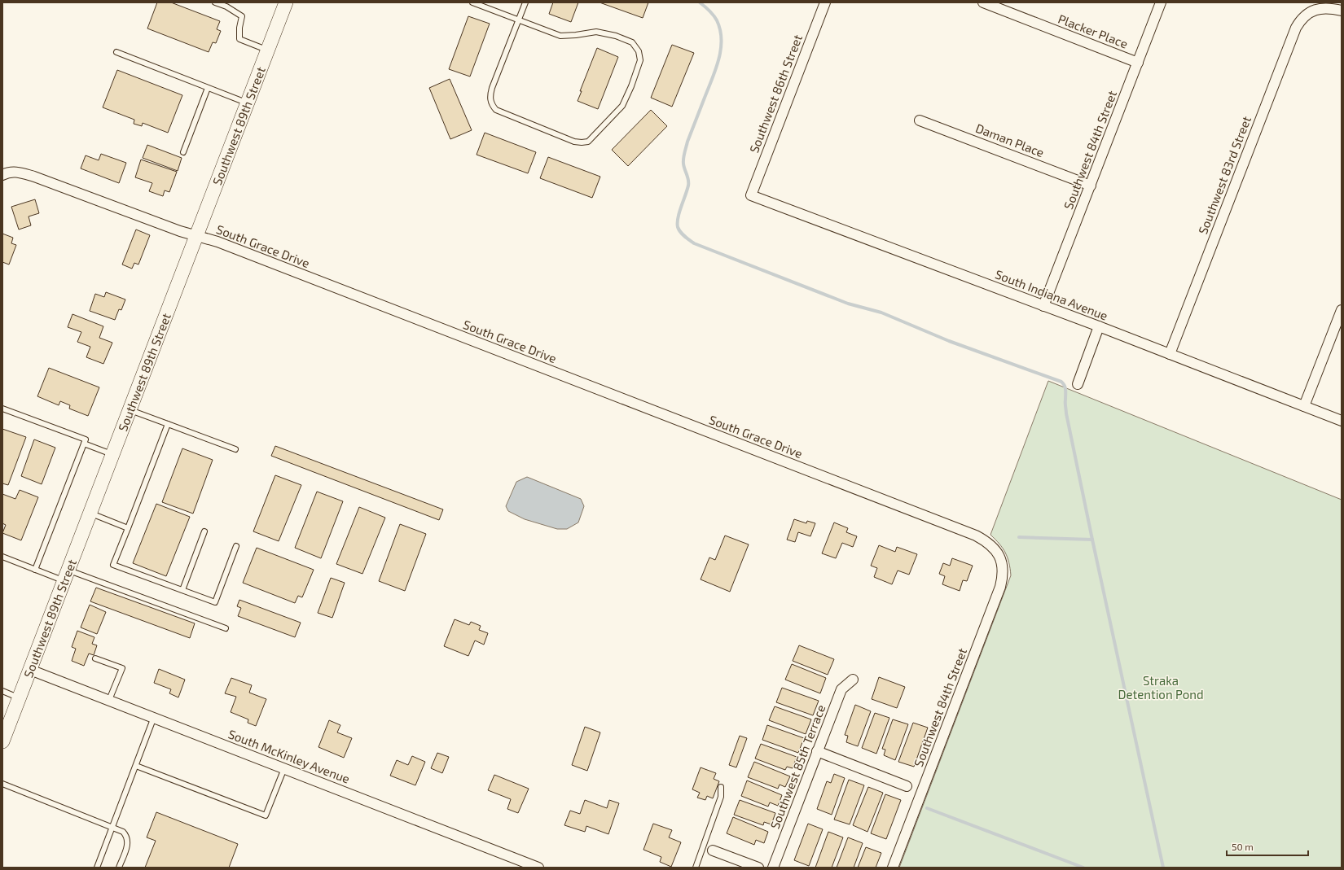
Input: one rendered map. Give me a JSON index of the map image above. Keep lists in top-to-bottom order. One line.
{"streets":{"main road":["Southwest 89th Street"],"street":["Placker Place","Southwest 86th Street","Daman Place","Southwest 84th Street","Southwest 83rd Street","South Grace Drive","South Indiana Avenue","South McKinley Avenue","Southwest 85th Terrace"]},"crossings":[["Placker Place","Southwest 84th Street"],["Southwest 86th Street","South Indiana Avenue"],["Southwest 89th Street","South Grace Drive"],["Southwest 89th Street","South McKinley Avenue"],["Daman Place","Southwest 84th Street"],["Southwest 84th Street","South Grace Drive"],["Southwest 84th Street","South Indiana Avenue"],["Southwest 83rd Street","South Indiana Avenue"]],"parks":["Straka Detention Pond"],"scale_bar":"50 m"}
